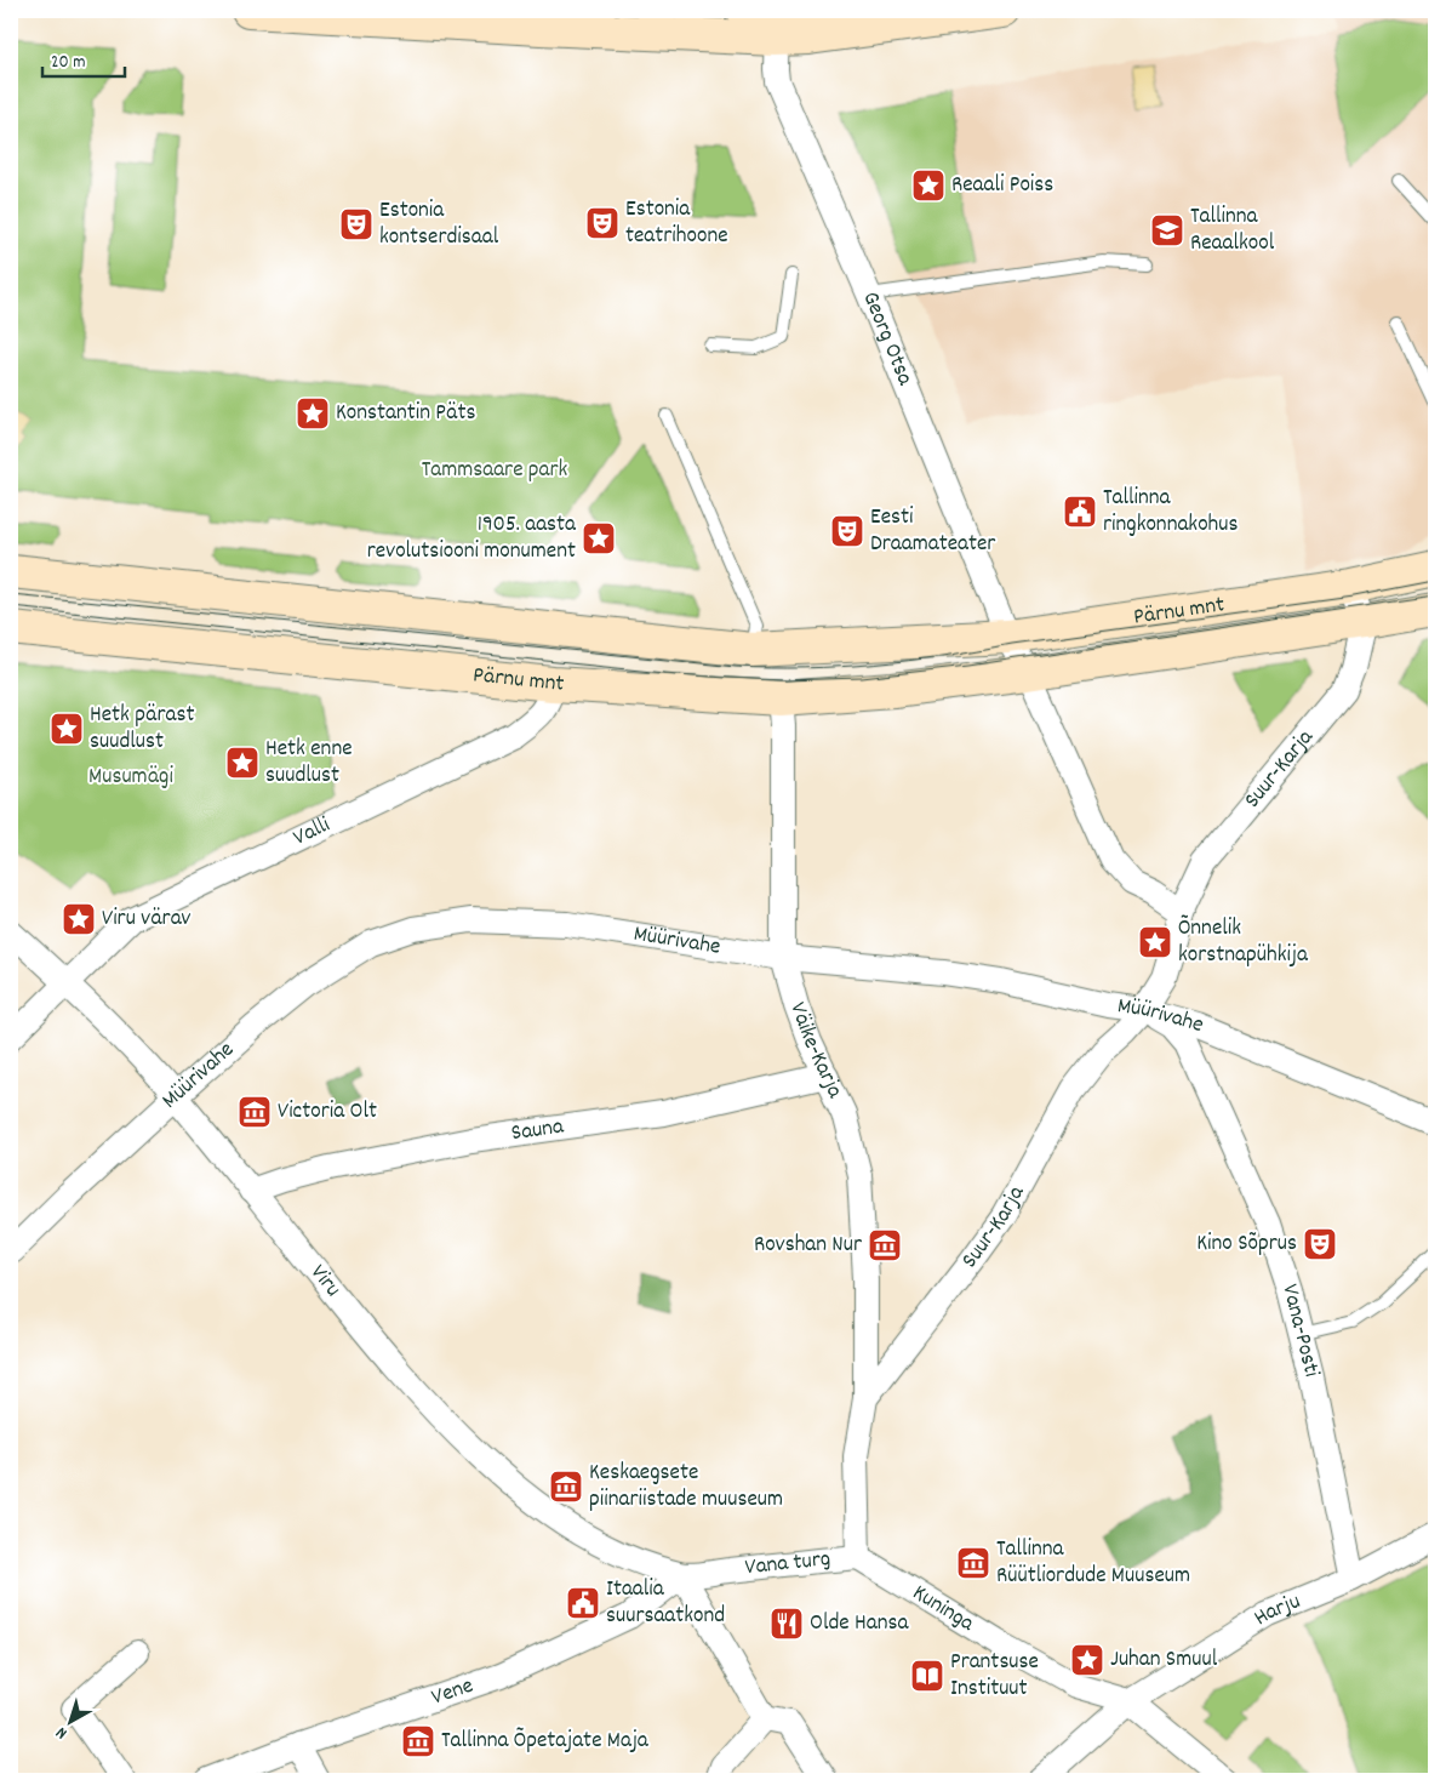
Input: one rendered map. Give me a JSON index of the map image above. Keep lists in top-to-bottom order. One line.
{"streets":{"main road":["Pärnu mnt"],"street":["Georg Otsa","Suur-Karja","Valli","Müürivahe","Väike-Karja","Sauna","Viru","Vana-Posti","Vana turg","Kuninga","Harju","Vene"]},"crossings":[["Georg Otsa","Pärnu mnt"],["Pärnu mnt","Suur-Karja"],["Pärnu mnt","Valli"],["Pärnu mnt","Väike-Karja"],["Suur-Karja","Müürivahe"],["Suur-Karja","Väike-Karja"],["Suur-Karja","Vana-Posti"],["Suur-Karja","Vana turg"],["Suur-Karja","Kuninga"],["Valli","Viru"],["Müürivahe","Väike-Karja"],["Müürivahe","Viru"],["Müürivahe","Vana-Posti"],["Väike-Karja","Sauna"],["Sauna","Viru"],["Viru","Vana turg"],["Viru","Vene"],["Vana-Posti","Harju"],["Vana turg","Kuninga"],["Vana turg","Vene"],["Kuninga","Harju"]],"parks":["Tammsaare park","Musumägi"],"places":{"place":["Reaali Poiss","Konstantin Päts","1905. aasta revolutsiooni monument","Hetk pärast suudlust","Hetk enne suudlust","Viru värav","Õnnelik korstnapühkija","Juhan Smuul"],"theatre":["Estonia teatrihoone","Estonia kontserdisaal","Eesti Draamateater","Kino Sõprus"],"school or university":["Tallinna Reaalkool"],"public building":["Tallinna ringkonnakohus","Itaalia suursaatkond"],"museum":["Victoria Olt","Rovshan Nur","Keskaegsete piinariistade muuseum","Tallinna Rüütliordude Muuseum","Tallinna Õpetajate Maja"],"restaurant":["Olde Hansa"],"library":["Prantsuse Instituut"]},"scale_bar":"20 m","north":"bottom left"}
